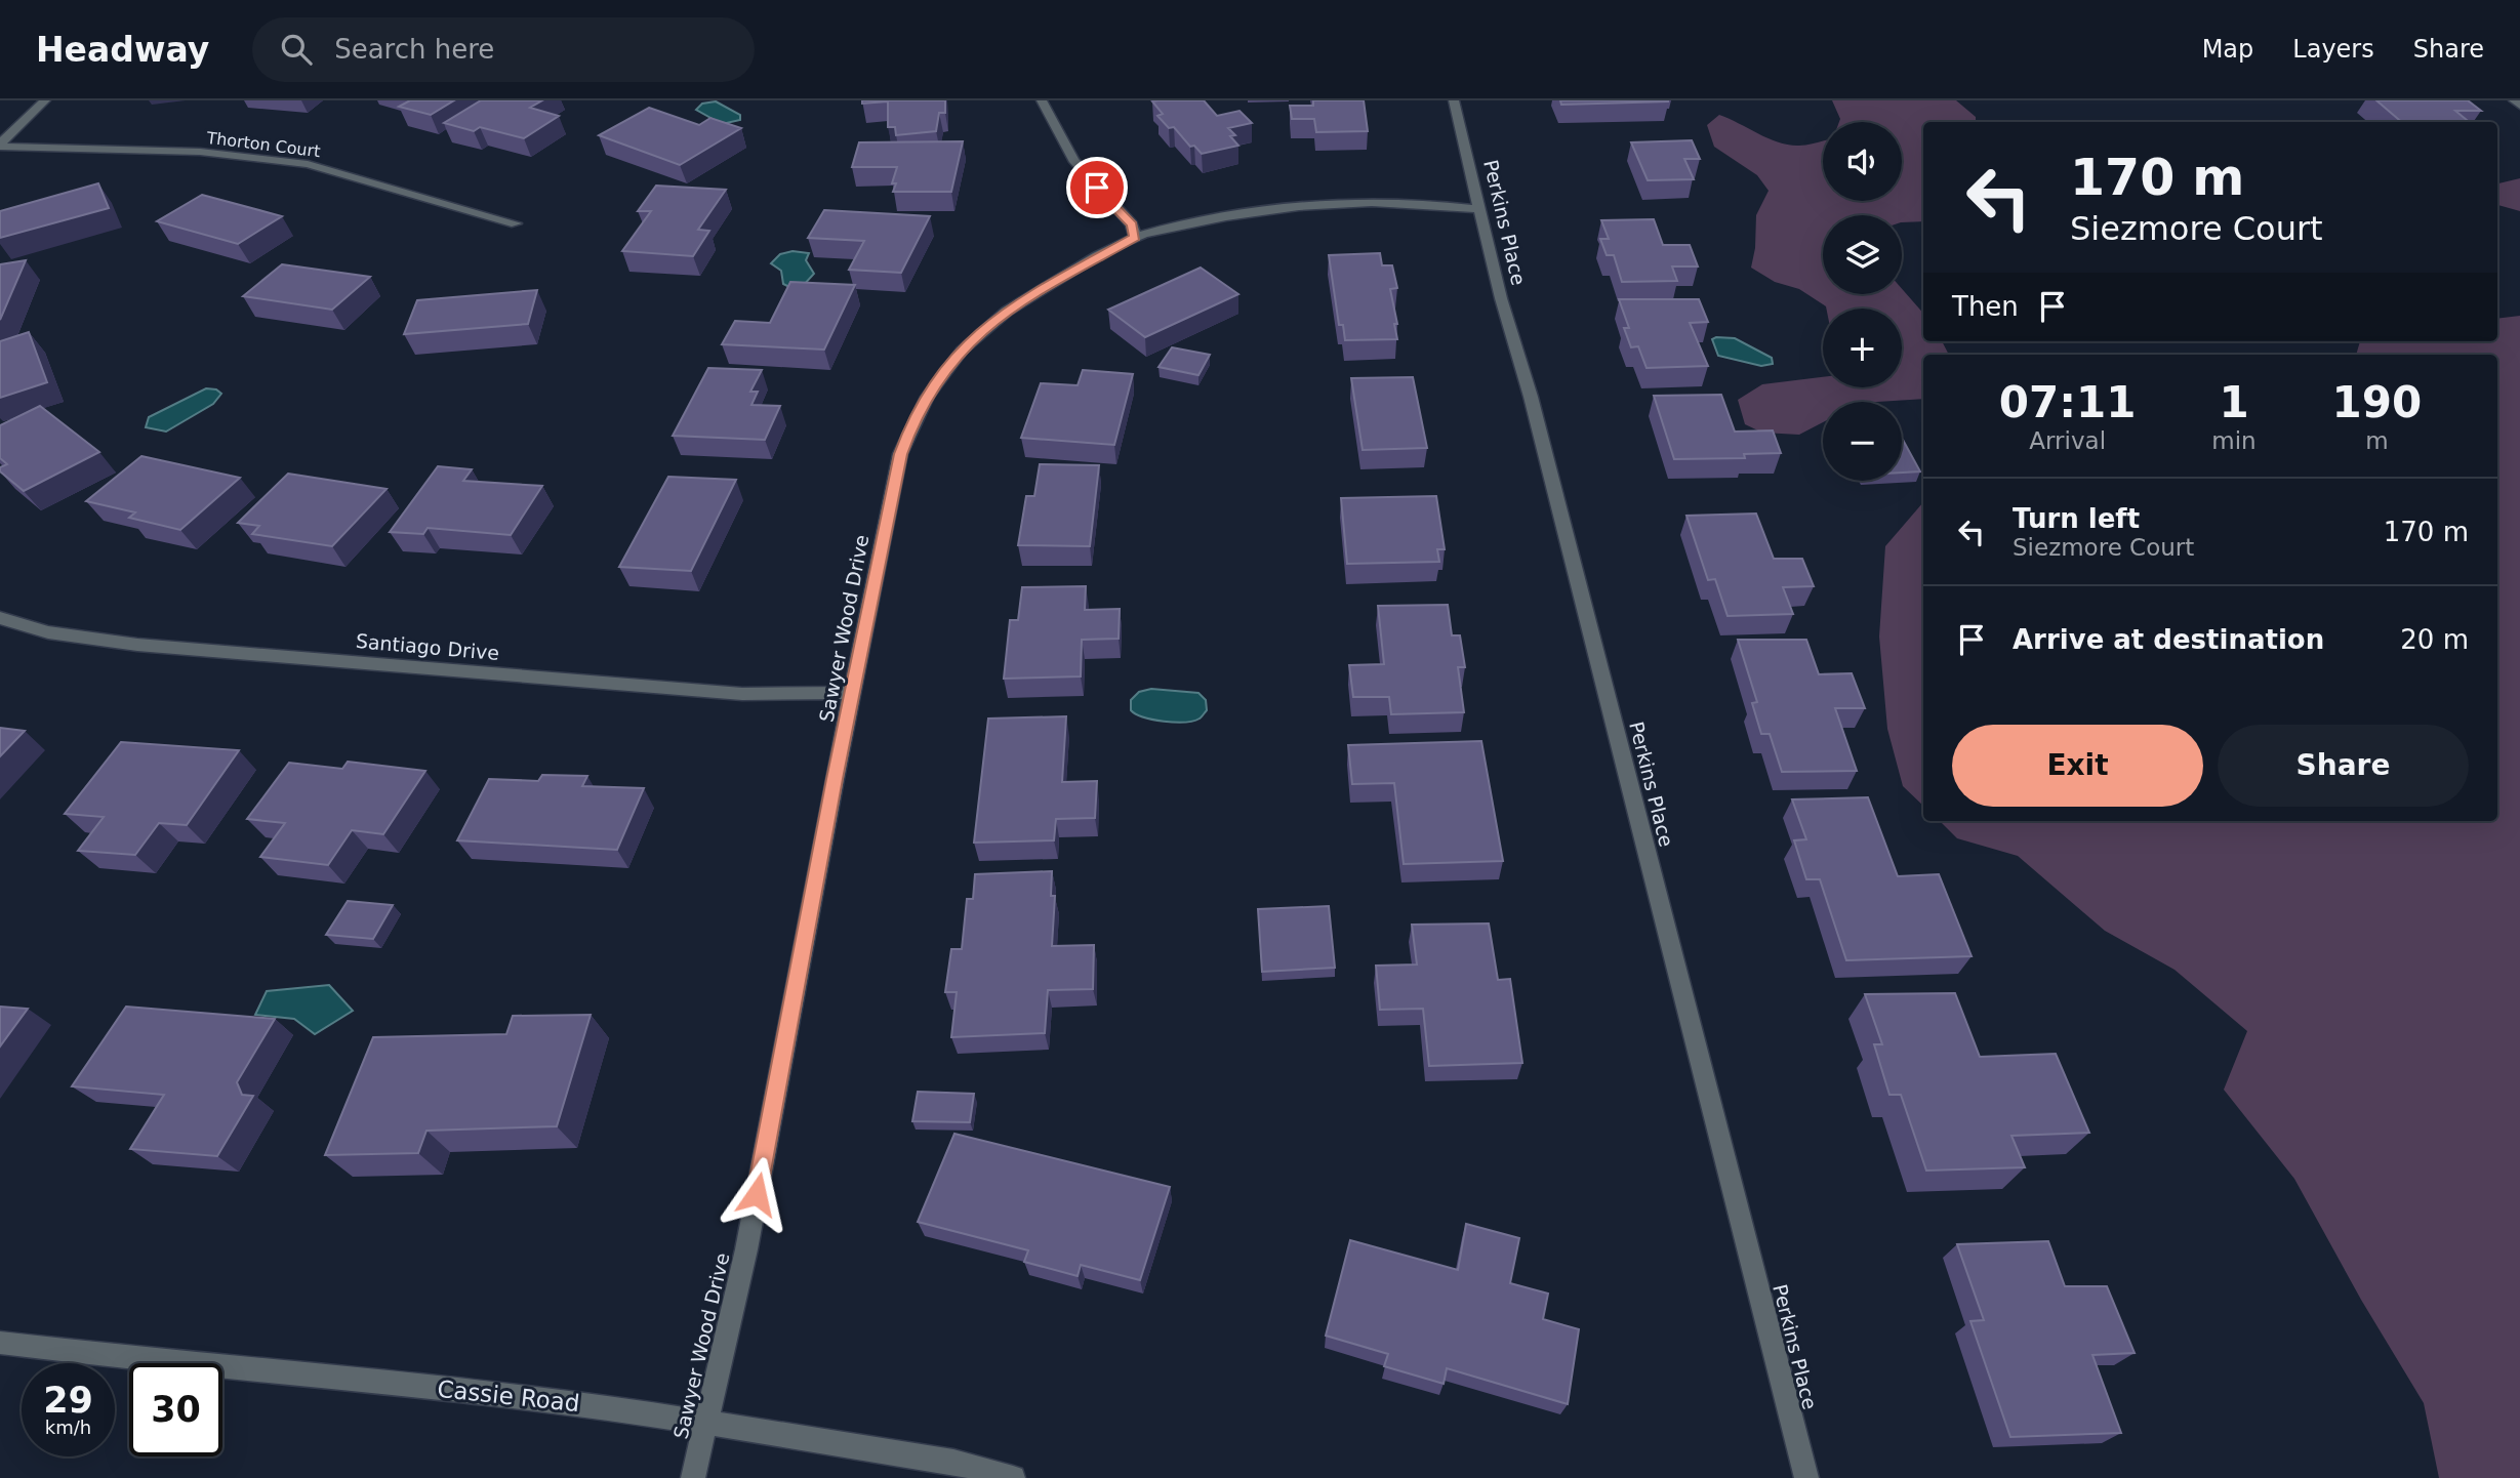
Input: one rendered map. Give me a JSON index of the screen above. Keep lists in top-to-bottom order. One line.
{"streets":{"street":["Thorton Court","Perkins Place","Sawyer Wood Drive","Santiago Drive","Cassie Road"]},"crossings":[["Perkins Place","Sawyer Wood Drive"],["Sawyer Wood Drive","Santiago Drive"],["Sawyer Wood Drive","Cassie Road"]],"page":{"header":"Headway","search":"Search here","nav":["Map","Layers","Share"],"map_buttons":["+","−"],"turn":["170 m","Siezmore Court"],"then":"Then","eta":["07:11","Arrival","1","min","190","m"],"list":[{"name":"Turn left","note":"Siezmore Court","value":"170 m"},{"name":"Arrive at destination","value":"20 m"}],"buttons":["Exit","Share"],"speed":"29 km/h","limit":"30"}}
